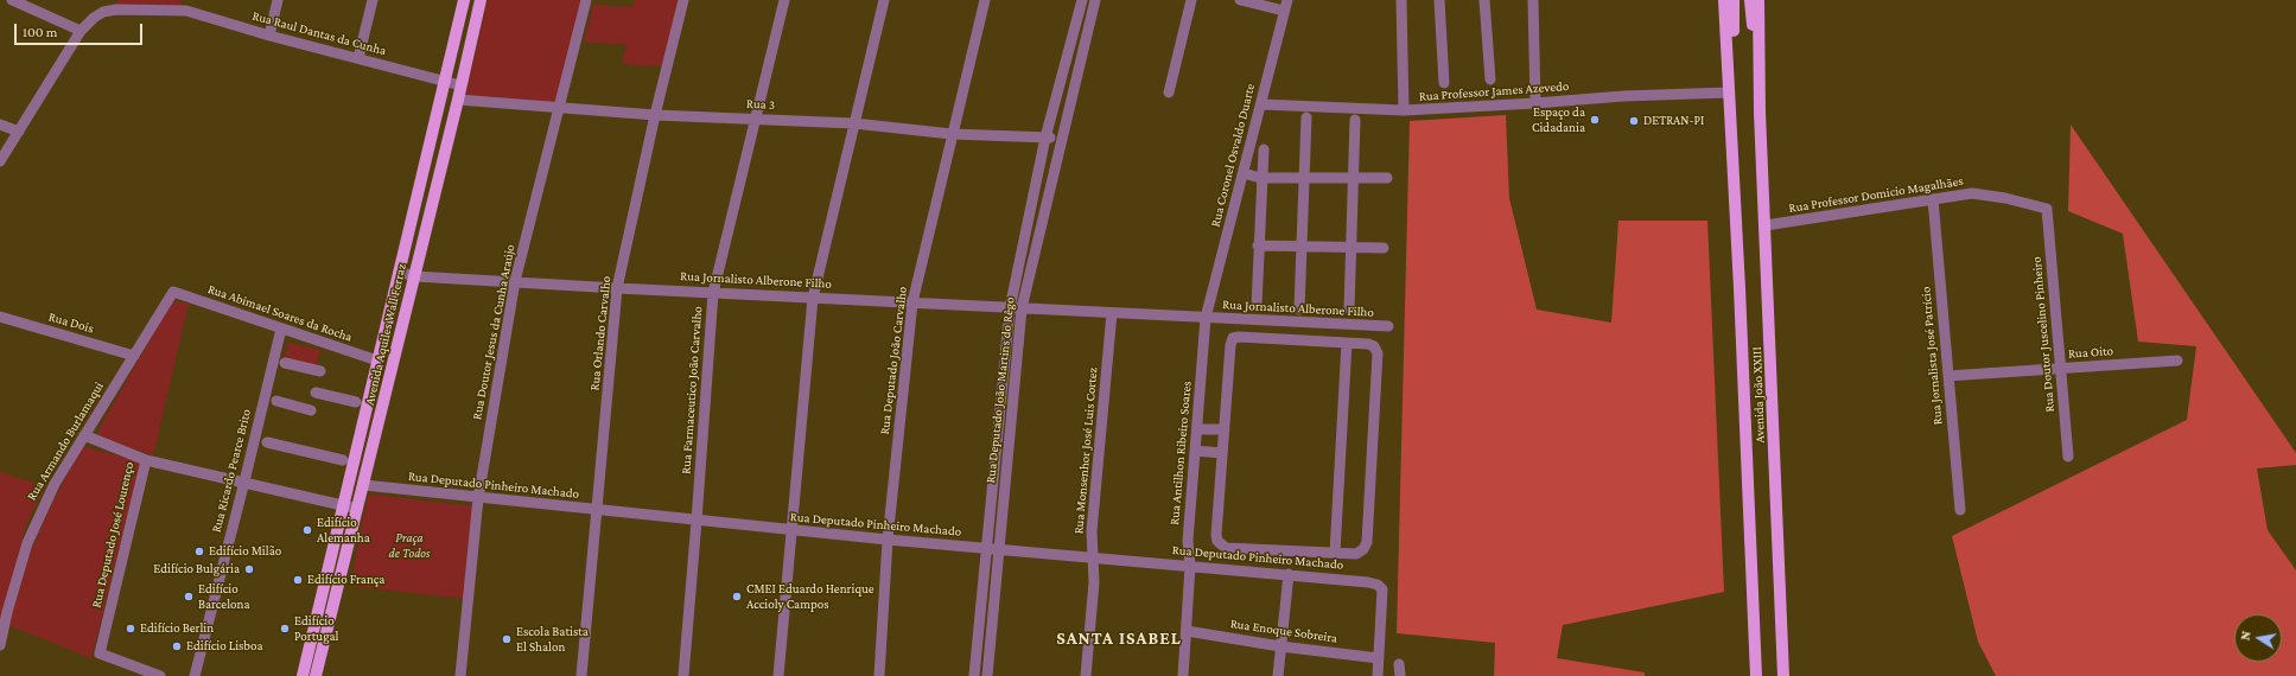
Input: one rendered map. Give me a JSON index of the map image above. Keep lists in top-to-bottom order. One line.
{"streets":{"main road":["Avenida Aquiles Wall Ferraz","Avenida João XXIII"],"street":["Rua Raul Dantas da Cunha","Rua Professor James Azevedo","Rua 3","Rua Coronel Osvaldo Duarte","Rua Professor Domicio Magalhães","Rua Jornalisto Alberone Filho","Rua Abimael Soares da Rocha","Rua Dois","Rua Doutor Jesus da Cunha Araújo","Rua Orlando Carvalho","Rua Doutor Juscelino Pinheiro","Rua Oito","Rua Jornalista José Patrício","Rua Deputado João Carvalho","Rua Farmaceutico João Carvalho","Rua Deputado João Martins do Rêgo","Rua Armando Burlamaqui","Rua Monsenhor José Luis Cortez","Rua Antilhon Ribeiro Soares","Rua Ricardo Pearce Brito","Rua Deputado Pinheiro Machado","Rua Deputado José Lourenço","Rua Enoque Sobreira"]},"crossings":[["Rua Raul Dantas da Cunha","Avenida Aquiles Wall Ferraz"],["Rua Professor James Azevedo","Rua Coronel Osvaldo Duarte"],["Rua Professor James Azevedo","Avenida João XXIII"],["Rua 3","Rua Doutor Jesus da Cunha Araújo"],["Rua 3","Rua Orlando Carvalho"],["Rua 3","Avenida Aquiles Wall Ferraz"],["Rua 3","Rua Deputado João Carvalho"],["Rua 3","Rua Farmaceutico João Carvalho"],["Rua 3","Rua Deputado João Martins do Rêgo"],["Rua Coronel Osvaldo Duarte","Rua Jornalisto Alberone Filho"],["Rua Coronel Osvaldo Duarte","Rua Antilhon Ribeiro Soares"],["Rua Professor Domicio Magalhães","Rua Doutor Juscelino Pinheiro"],["Rua Professor Domicio Magalhães","Rua Jornalista José Patrício"],["Rua Professor Domicio Magalhães","Avenida João XXIII"],["Rua Jornalisto Alberone Filho","Rua Doutor Jesus da Cunha Araújo"],["Rua Jornalisto Alberone Filho","Rua Orlando Carvalho"],["Rua Jornalisto Alberone Filho","Avenida Aquiles Wall Ferraz"],["Rua Jornalisto Alberone Filho","Rua Deputado João Carvalho"],["Rua Jornalisto Alberone Filho","Rua Farmaceutico João Carvalho"],["Rua Jornalisto Alberone Filho","Rua Deputado João Martins do Rêgo"],["Rua Jornalisto Alberone Filho","Rua Monsenhor José Luis Cortez"],["Rua Jornalisto Alberone Filho","Rua Antilhon Ribeiro Soares"],["Rua Abimael Soares da Rocha","Avenida Aquiles Wall Ferraz"],["Rua Abimael Soares da Rocha","Rua Armando Burlamaqui"],["Rua Abimael Soares da Rocha","Rua Ricardo Pearce Brito"],["Rua Dois","Rua Armando Burlamaqui"],["Rua Doutor Jesus da Cunha Araújo","Rua Deputado Pinheiro Machado"],["Rua Orlando Carvalho","Rua Deputado Pinheiro Machado"],["Avenida Aquiles Wall Ferraz","Rua Deputado Pinheiro Machado"],["Rua Doutor Juscelino Pinheiro","Rua Oito"],["Rua Oito","Rua Jornalista José Patrício"],["Rua Deputado João Carvalho","Rua Deputado Pinheiro Machado"],["Rua Farmaceutico João Carvalho","Rua Deputado Pinheiro Machado"],["Rua Deputado João Martins do Rêgo","Rua Deputado Pinheiro Machado"],["Rua Armando Burlamaqui","Rua Deputado José Lourenço"],["Rua Monsenhor José Luis Cortez","Rua Deputado Pinheiro Machado"],["Rua Antilhon Ribeiro Soares","Rua Deputado Pinheiro Machado"],["Rua Antilhon Ribeiro Soares","Rua Enoque Sobreira"],["Rua Deputado Pinheiro Machado","Rua Enoque Sobreira"]],"districts":["SANTA ISABEL"],"parks":["Praça de Todos"],"places":["Espaço da Cidadania","DETRAN-PI","Edifício Alemanha","Edifício Milão","Edifício Bulgária","Edifício França","Edifício Barcelona","CMEI Eduardo Henrique Accioly Campos","Edifício Berlin","Edifício Portugal","Escola Batista El Shalon","Edifício Lisboa"],"scale_bar":"100 m","north":"left"}
